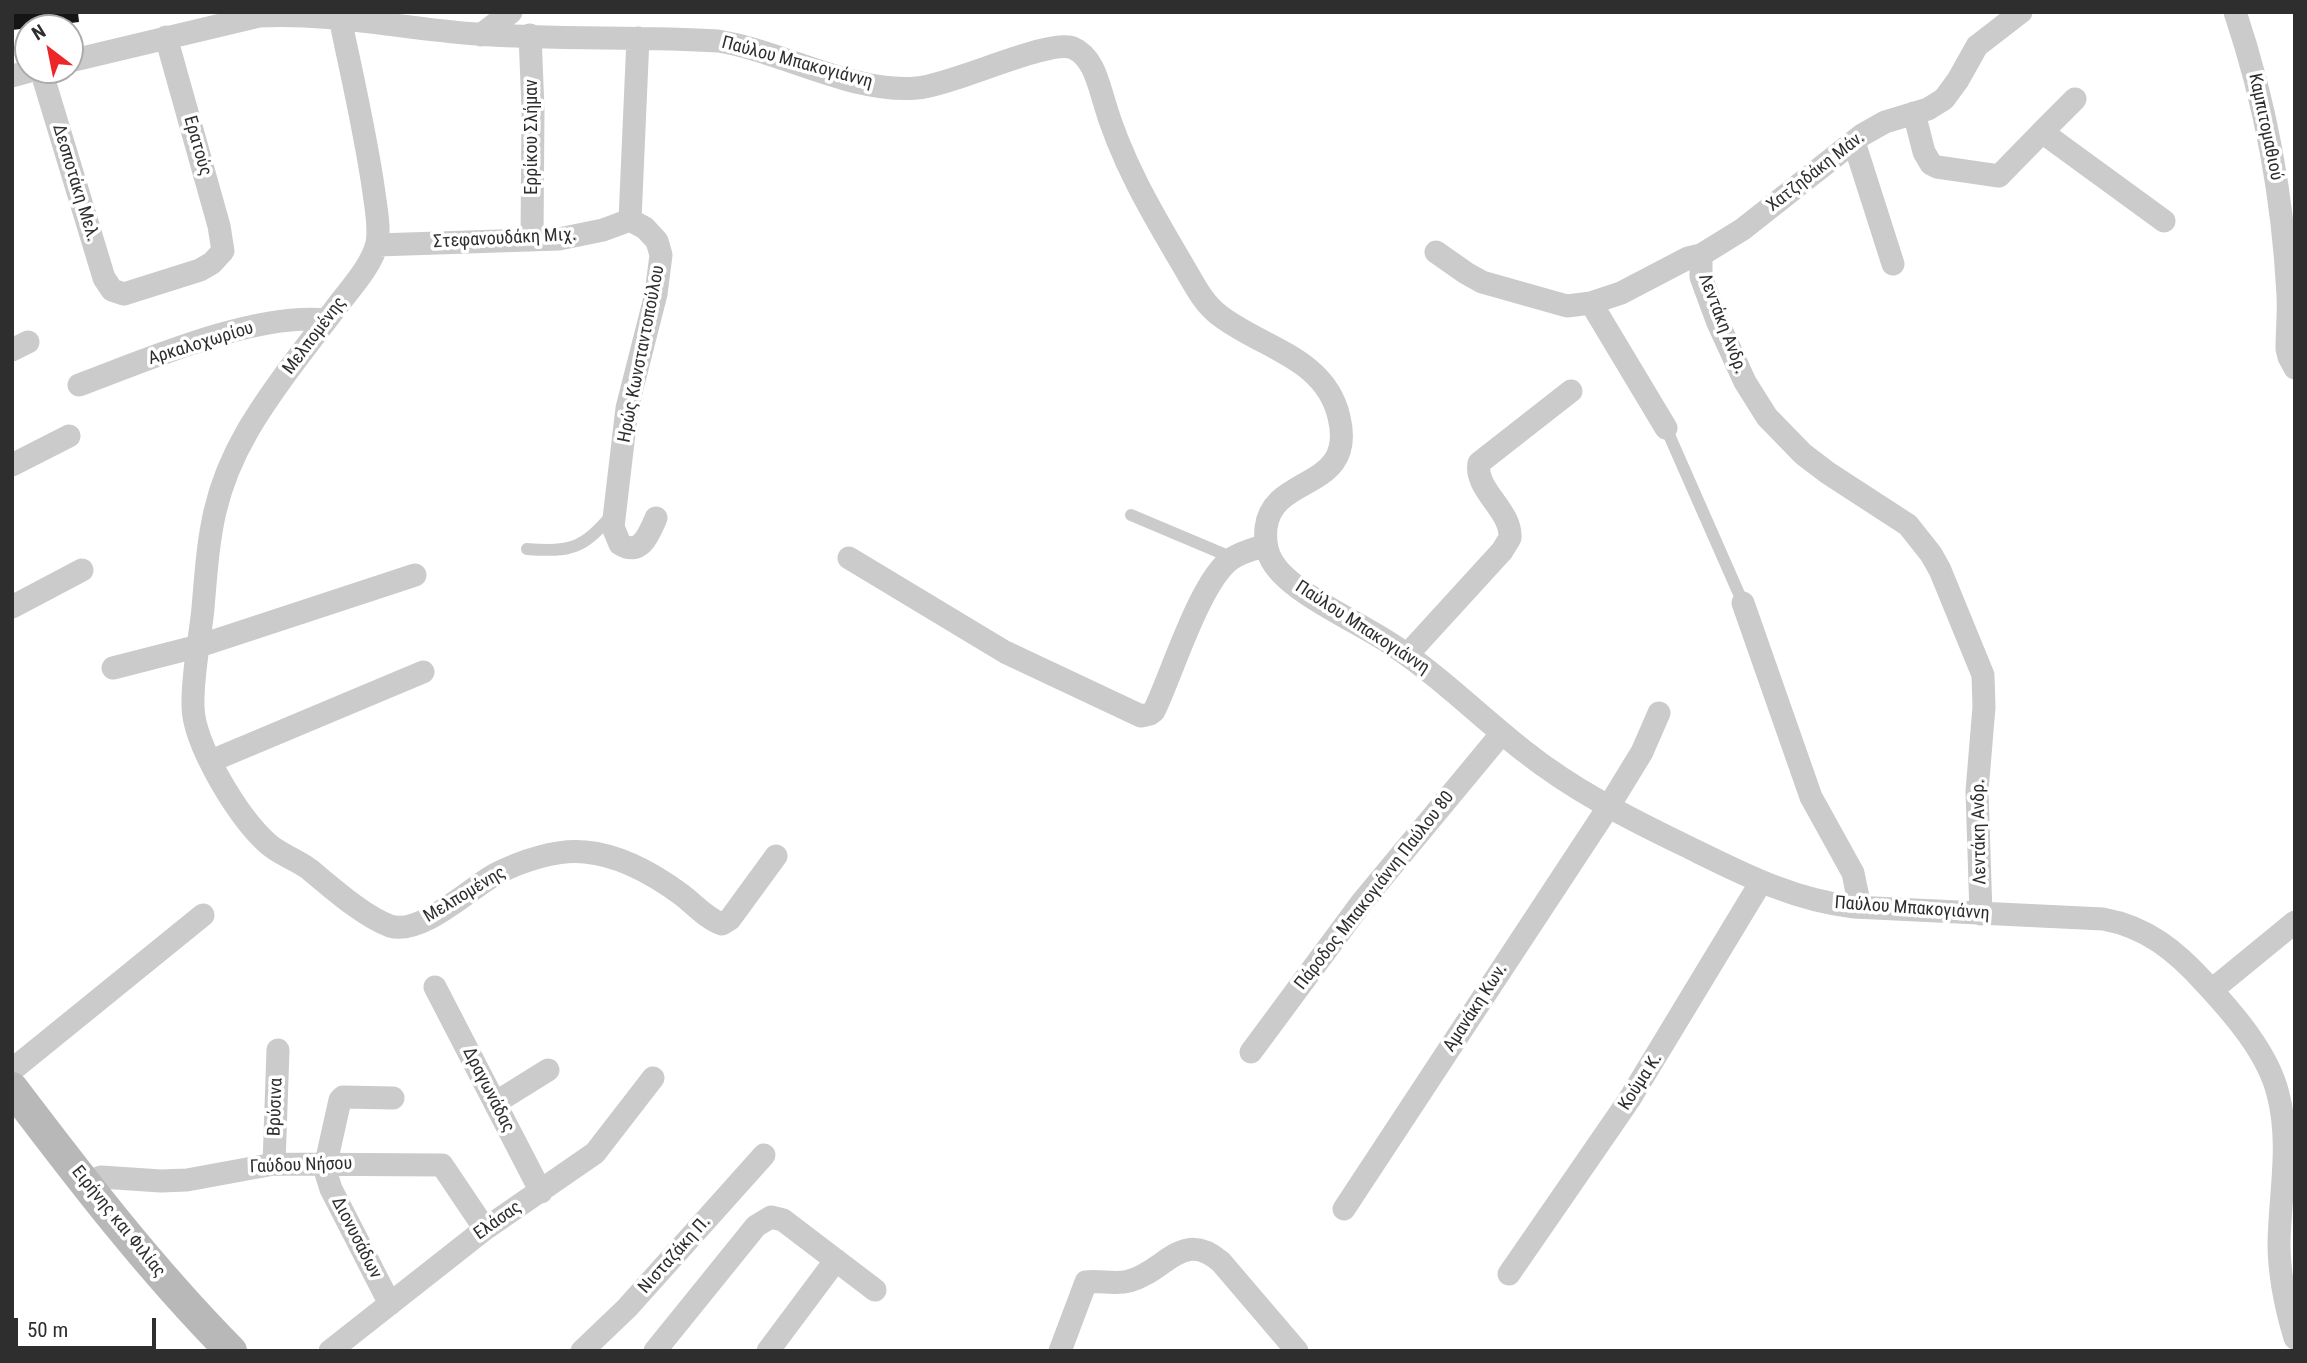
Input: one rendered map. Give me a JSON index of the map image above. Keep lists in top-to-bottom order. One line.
{"streets":{"street":["Παύλου Μπακογιάννη","Καμπιτομαθιού","Ερρίκου Σλήμαν","Ερατούς","Χατζηδάκη Μάν.","Δεσποτάκη Μελ.","Στεφανουδάκη Μιχ.","Λεντάκη Ανδρ.","Μελπομένης","Αρκαλοχωρίου","Ηρώς Κωνσταντοπούλου","Πάροδος Μπακογιάννη Παύλου 80","Αμανάκη Κων.","Κούμα Κ.","Δραγωνάδας","Βρύσινα","Γαύδου Νήσου","Ελάσας","Ειρήνης και Φιλίας","Διονυσάδων","Νισταζάκη Π."]},"crossings":[["Παύλου Μπακογιάννη","Ερρίκου Σλήμαν"],["Παύλου Μπακογιάννη","Ερατούς"],["Παύλου Μπακογιάννη","Λεντάκη Ανδρ."],["Παύλου Μπακογιάννη","Πάροδος Μπακογιάννη Παύλου 80"],["Παύλου Μπακογιάννη","Αμανάκη Κων."],["Παύλου Μπακογιάννη","Κούμα Κ."],["Ερρίκου Σλήμαν","Στεφανουδάκη Μιχ."],["Ερατούς","Δεσποτάκη Μελ."],["Χατζηδάκη Μάν.","Λεντάκη Ανδρ."],["Στεφανουδάκη Μιχ.","Μελπομένης"],["Στεφανουδάκη Μιχ.","Ηρώς Κωνσταντοπούλου"],["Μελπομένης","Αρκαλοχωρίου"],["Δραγωνάδας","Ελάσας"],["Βρύσινα","Γαύδου Νήσου"],["Γαύδου Νήσου","Ελάσας"],["Γαύδου Νήσου","Ειρήνης και Φιλίας"],["Γαύδου Νήσου","Διονυσάδων"],["Ελάσας","Διονυσάδων"]],"scale_bar":"50 m","north":"top left"}
